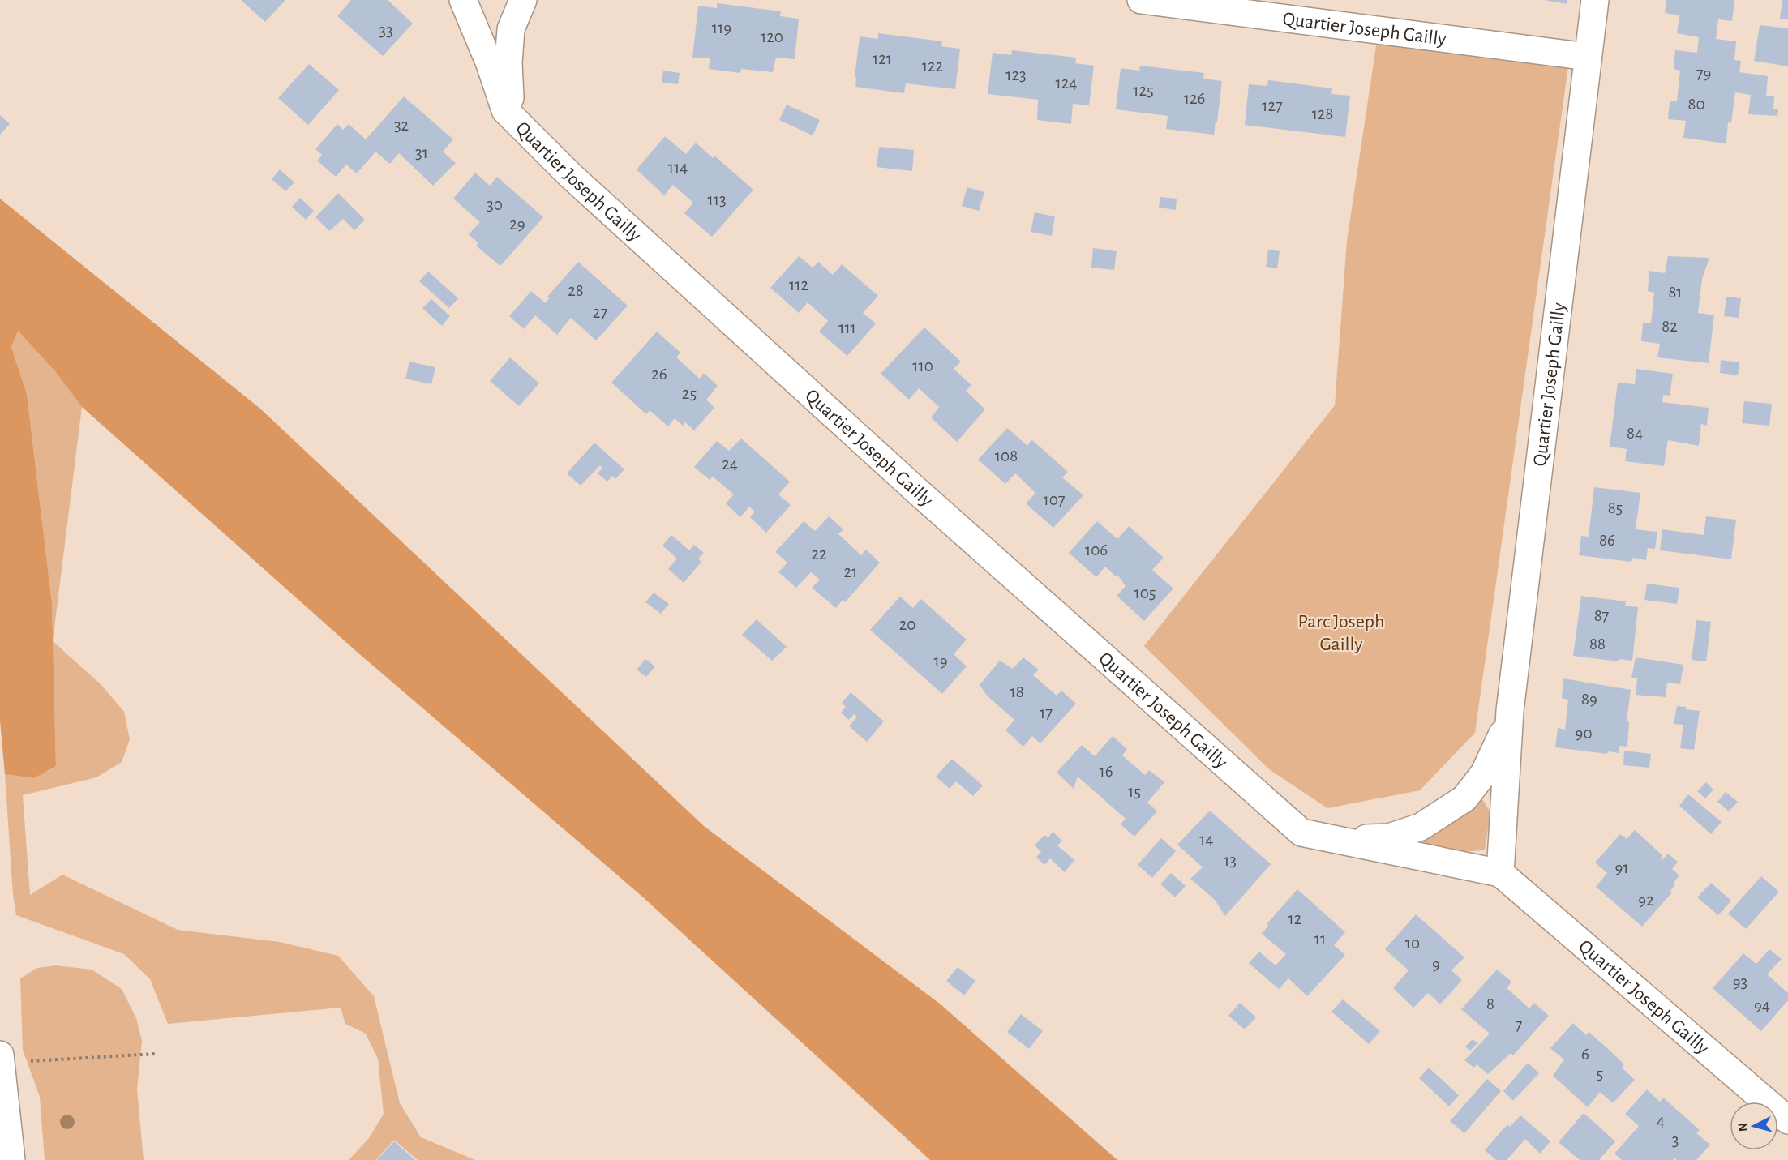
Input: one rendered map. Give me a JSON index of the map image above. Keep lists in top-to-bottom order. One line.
{"streets":{"street":["Quartier Joseph Gailly"]},"parks":["Parc Joseph Gailly"],"house_numbers":["119","33","120","121","122","79","123","124","125","126","80","127","128","32","31","114","113","30","29","112","28","81","27","82","111","110","26","25","84","108","24","107","85","86","106","22","21","105","87","20","88","19","18","89","17","90","16","15","14","13","91","92","12","11","10","9","93","8","94","7","6","5","4","3"],"north":"left"}
